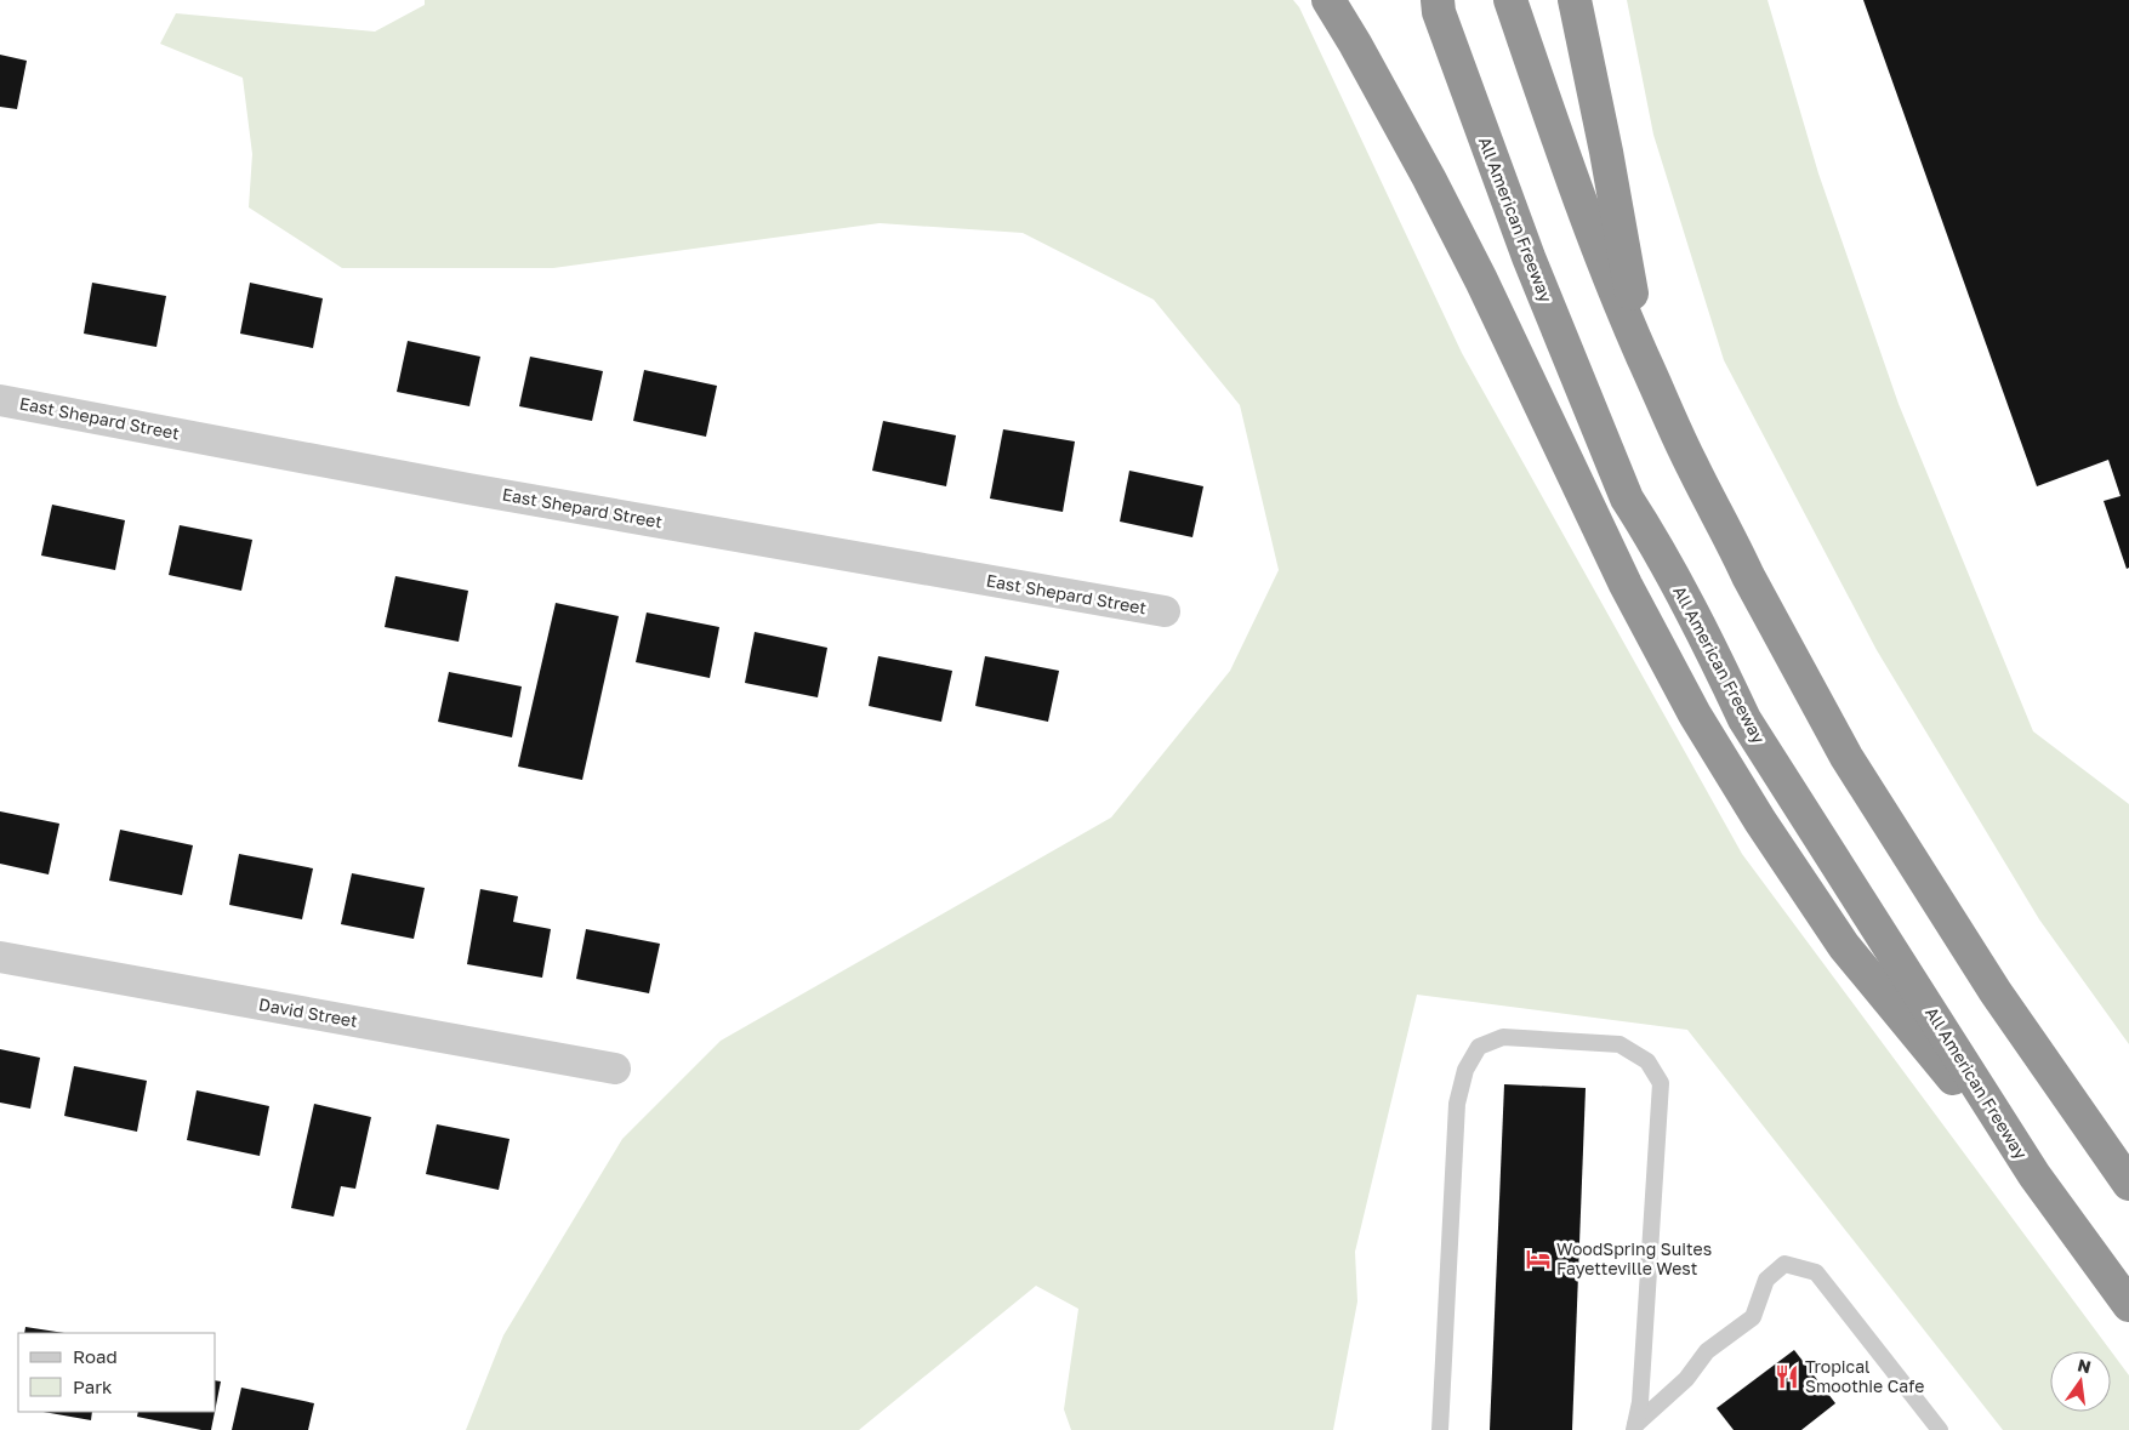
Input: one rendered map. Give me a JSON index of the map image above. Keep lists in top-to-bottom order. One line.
{"streets":{"highway":["All American Freeway"],"street":["East Shepard Street","David Street"]},"places":{"hotel":["WoodSpring Suites Fayetteville West"],"restaurant":["Tropical Smoothie Cafe"]},"legend":["Road","Park"],"north":"top"}
